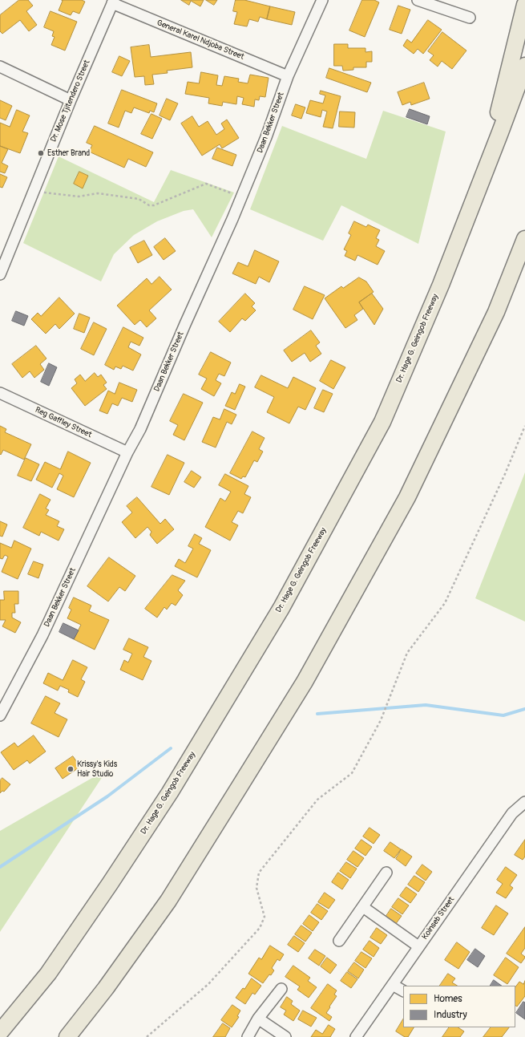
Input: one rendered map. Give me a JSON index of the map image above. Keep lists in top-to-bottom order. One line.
{"streets":{"highway":["Dr. Hage G. Geingob Freeway"],"street":["General Karel Ndjoba Street","Dr. Mose Tjitendero Street","Daan Bekker Street","Reg Gaffley Street","Koinseb Street"]},"crossings":[["General Karel Ndjoba Street","Dr. Mose Tjitendero Street"],["General Karel Ndjoba Street","Daan Bekker Street"],["Daan Bekker Street","Reg Gaffley Street"]],"places":["Esther Brand","Krissy's Kids Hair Studio"],"legend":["Homes","Industry"]}
